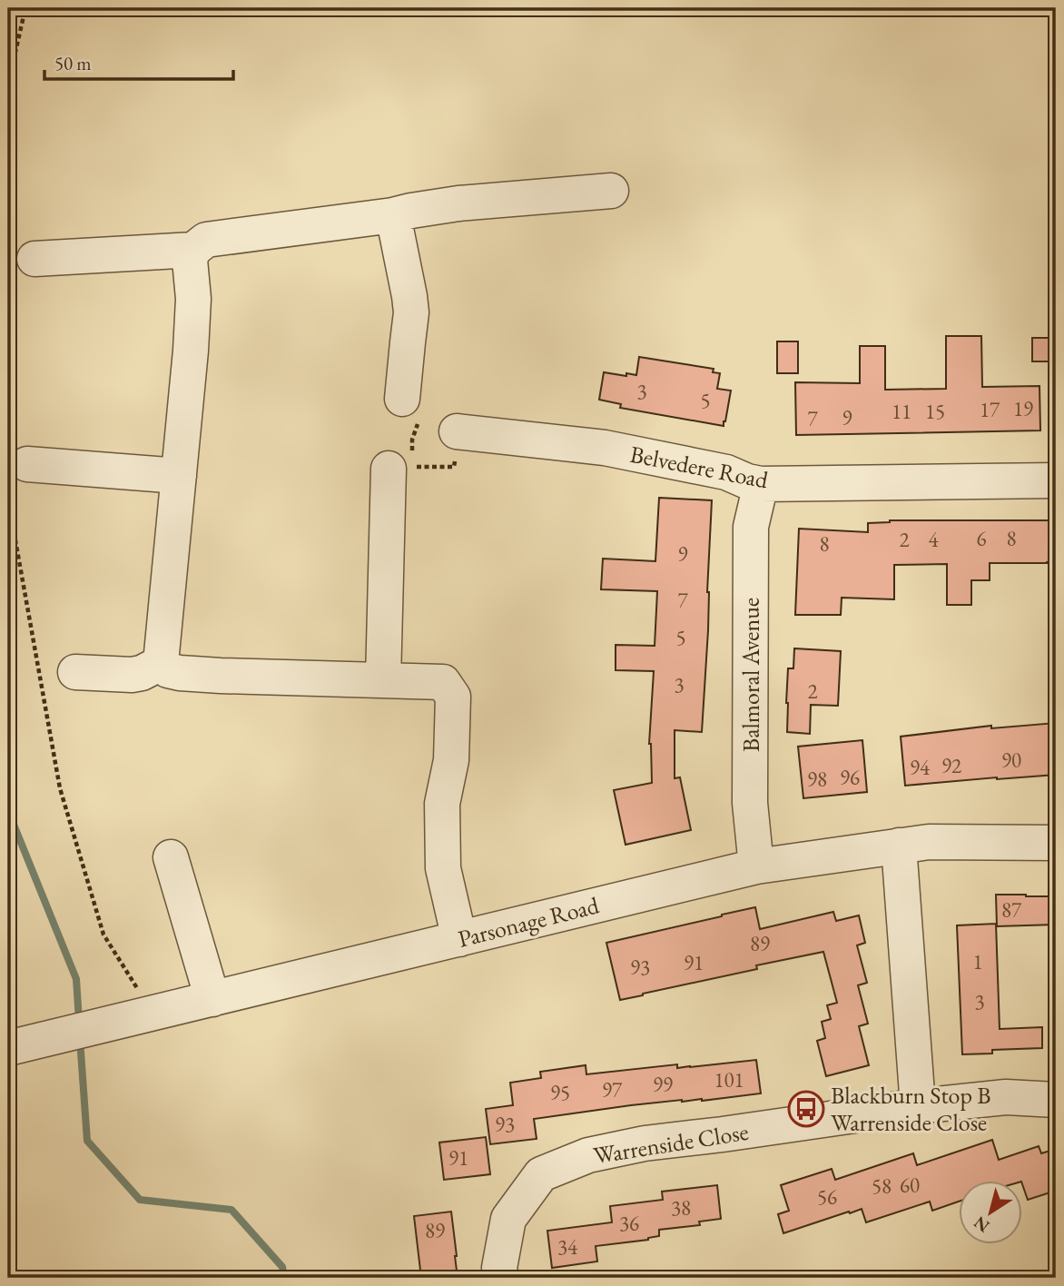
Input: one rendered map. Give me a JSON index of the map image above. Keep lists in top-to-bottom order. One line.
{"streets":{"street":["Belvedere Road","Balmoral Avenue","Parsonage Road","Warrenside Close"]},"crossings":[["Belvedere Road","Balmoral Avenue"],["Balmoral Avenue","Parsonage Road"]],"places":{"bus stop":["Blackburn Stop B Warrenside Close"]},"house_numbers":["3","5","19","17","11","15","9","7","6","8","2","4","8","9","7","5","3","2","90","92","94","96","98","87","89","1","91","93","3","101","99","97","95","93","91","60","58","56","38","36","89","34"],"scale_bar":"50 m","north":"bottom left"}
